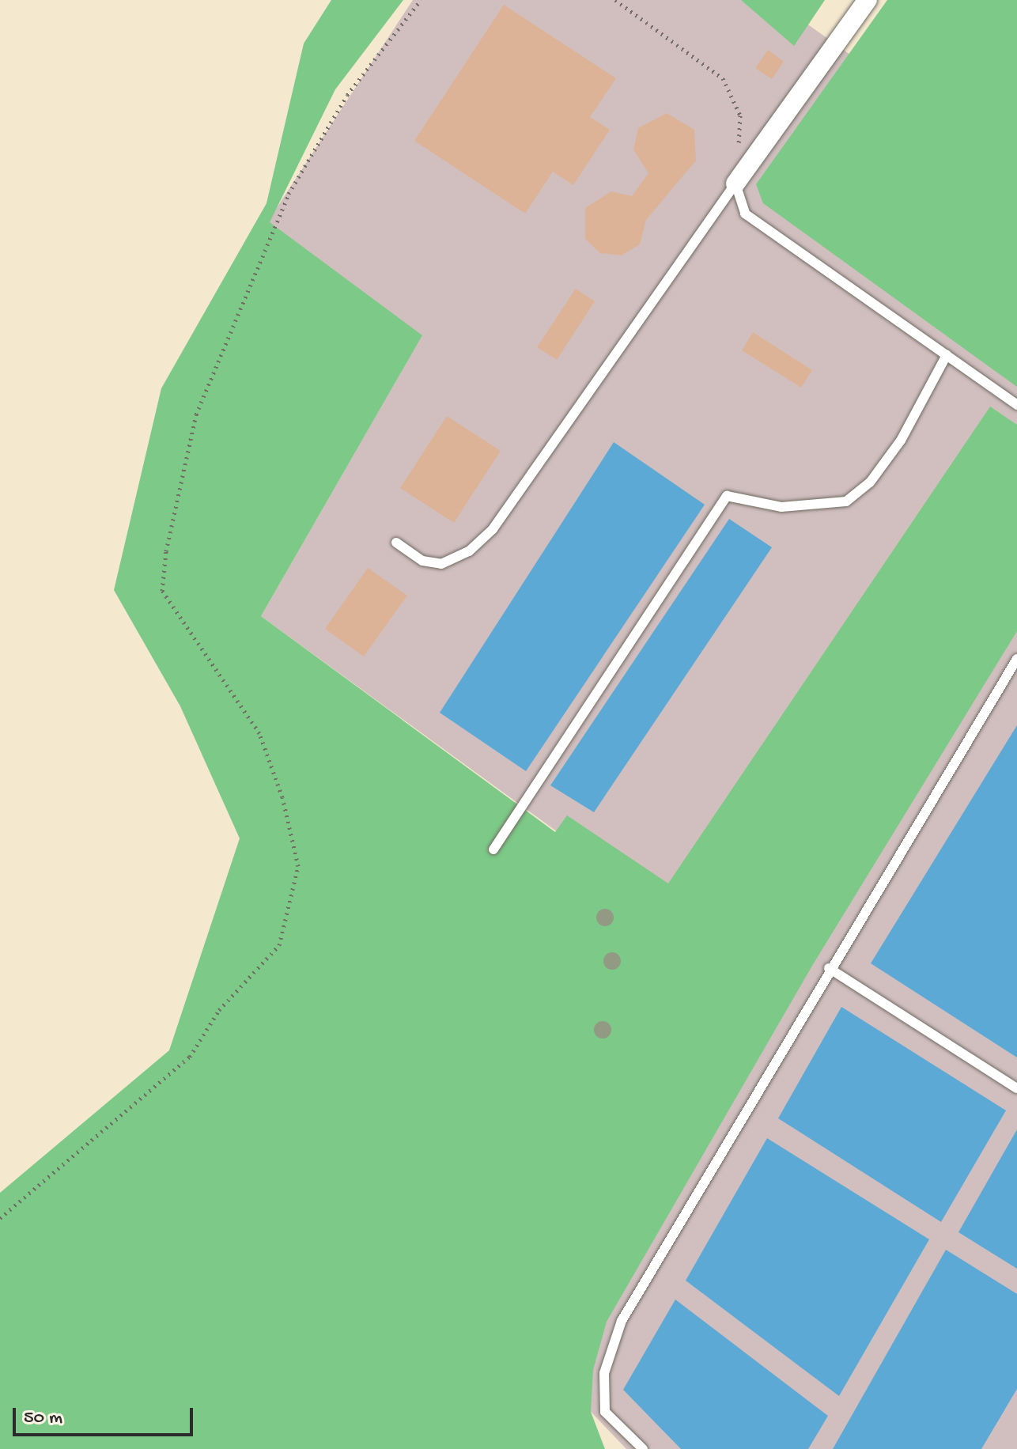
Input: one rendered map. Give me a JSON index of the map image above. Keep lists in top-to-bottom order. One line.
{"scale_bar":"50 m"}
